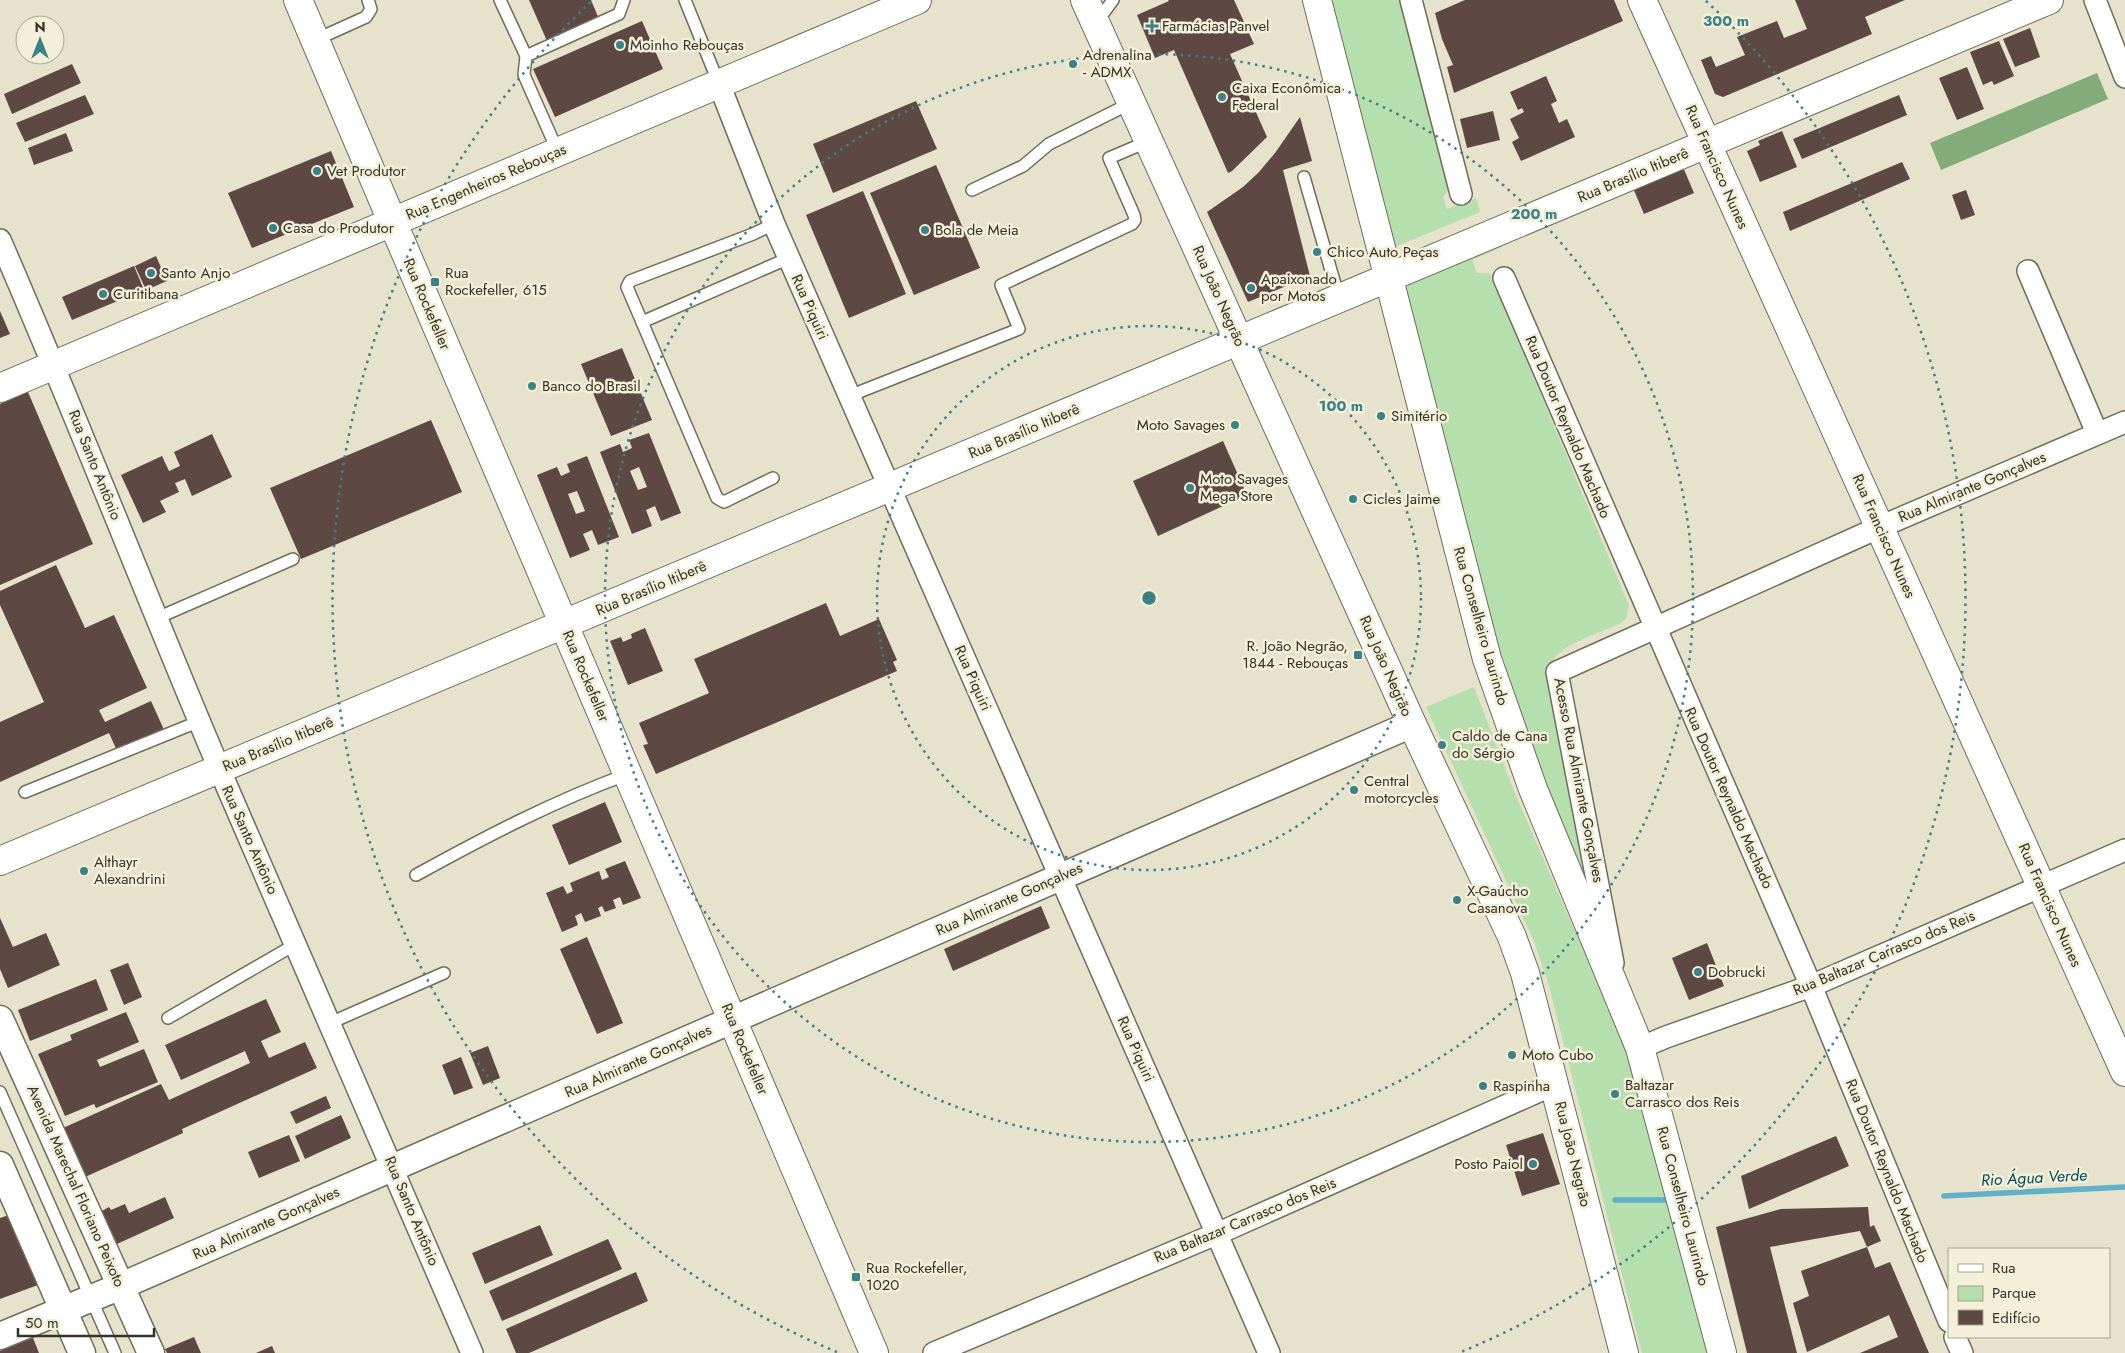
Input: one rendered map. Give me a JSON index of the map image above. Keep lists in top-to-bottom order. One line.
{"streets":{"main road":["Rua Francisco Nunes","Rua Brasílio Itiberê","Rua Engenheiros Rebouças","Rua João Negrão","Rua Rockefeller","Rua Conselheiro Laurindo"],"street":["Rua Piquiri","Rua Doutor Reynaldo Machado","Rua Santo Antônio","Rua Almirante Gonçalves","Acesso Rua Almirante Gonçalves","Rua Baltazar Carrasco dos Reis","Avenida Marechal Floriano Peixoto"]},"crossings":[["Rua Francisco Nunes","Rua Brasílio Itiberê"],["Rua Francisco Nunes","Rua Almirante Gonçalves"],["Rua Francisco Nunes","Rua Baltazar Carrasco dos Reis"],["Rua Brasílio Itiberê","Rua João Negrão"],["Rua Brasílio Itiberê","Rua Rockefeller"],["Rua Brasílio Itiberê","Rua Piquiri"],["Rua Brasílio Itiberê","Rua Santo Antônio"],["Rua Brasílio Itiberê","Rua Conselheiro Laurindo"],["Rua Engenheiros Rebouças","Rua Rockefeller"],["Rua Engenheiros Rebouças","Rua Piquiri"],["Rua Engenheiros Rebouças","Rua Santo Antônio"],["Rua João Negrão","Rua Almirante Gonçalves"],["Rua João Negrão","Rua Baltazar Carrasco dos Reis"],["Rua Rockefeller","Rua Almirante Gonçalves"],["Rua Piquiri","Rua Almirante Gonçalves"],["Rua Piquiri","Rua Baltazar Carrasco dos Reis"],["Rua Doutor Reynaldo Machado","Rua Almirante Gonçalves"],["Rua Doutor Reynaldo Machado","Acesso Rua Almirante Gonçalves"],["Rua Doutor Reynaldo Machado","Rua Baltazar Carrasco dos Reis"],["Rua Santo Antônio","Rua Almirante Gonçalves"],["Rua Almirante Gonçalves","Acesso Rua Almirante Gonçalves"],["Rua Almirante Gonçalves","Avenida Marechal Floriano Peixoto"],["Rua Conselheiro Laurindo","Acesso Rua Almirante Gonçalves"],["Rua Conselheiro Laurindo","Rua Baltazar Carrasco dos Reis"]],"water":["Rio Água Verde"],"places":{"health":["Farmácias Panvel"],"other":["Moinho Rebouças","Adrenalina - ADMX","Caixa Econômica Federal","Vet Produtor","Casa do Produtor","Bola de Meia","Chico Auto Peças","Santo Anjo","Apaixonado por Motos","Curitibana","Banco do Brasil","Simitério","Moto Savages","Moto Savages Mega Store","Cicles Jaime","Caldo de Cana do Sérgio","Central motorcycles","Althayr Alexandrini","X-Gaúcho Casanova","Dobrucki","Moto Cubo","Raspinha","Baltazar Carrasco dos Reis","Posto Paiol"],"transit":["Rua Rockefeller, 615","R. João Negrão, 1844 - Rebouças","Rua Rockefeller, 1020"]},"legend":["Rua","Parque","Edifício"],"scale_bar":"50 m","north":"top","rings":["300 m","200 m","100 m"]}
